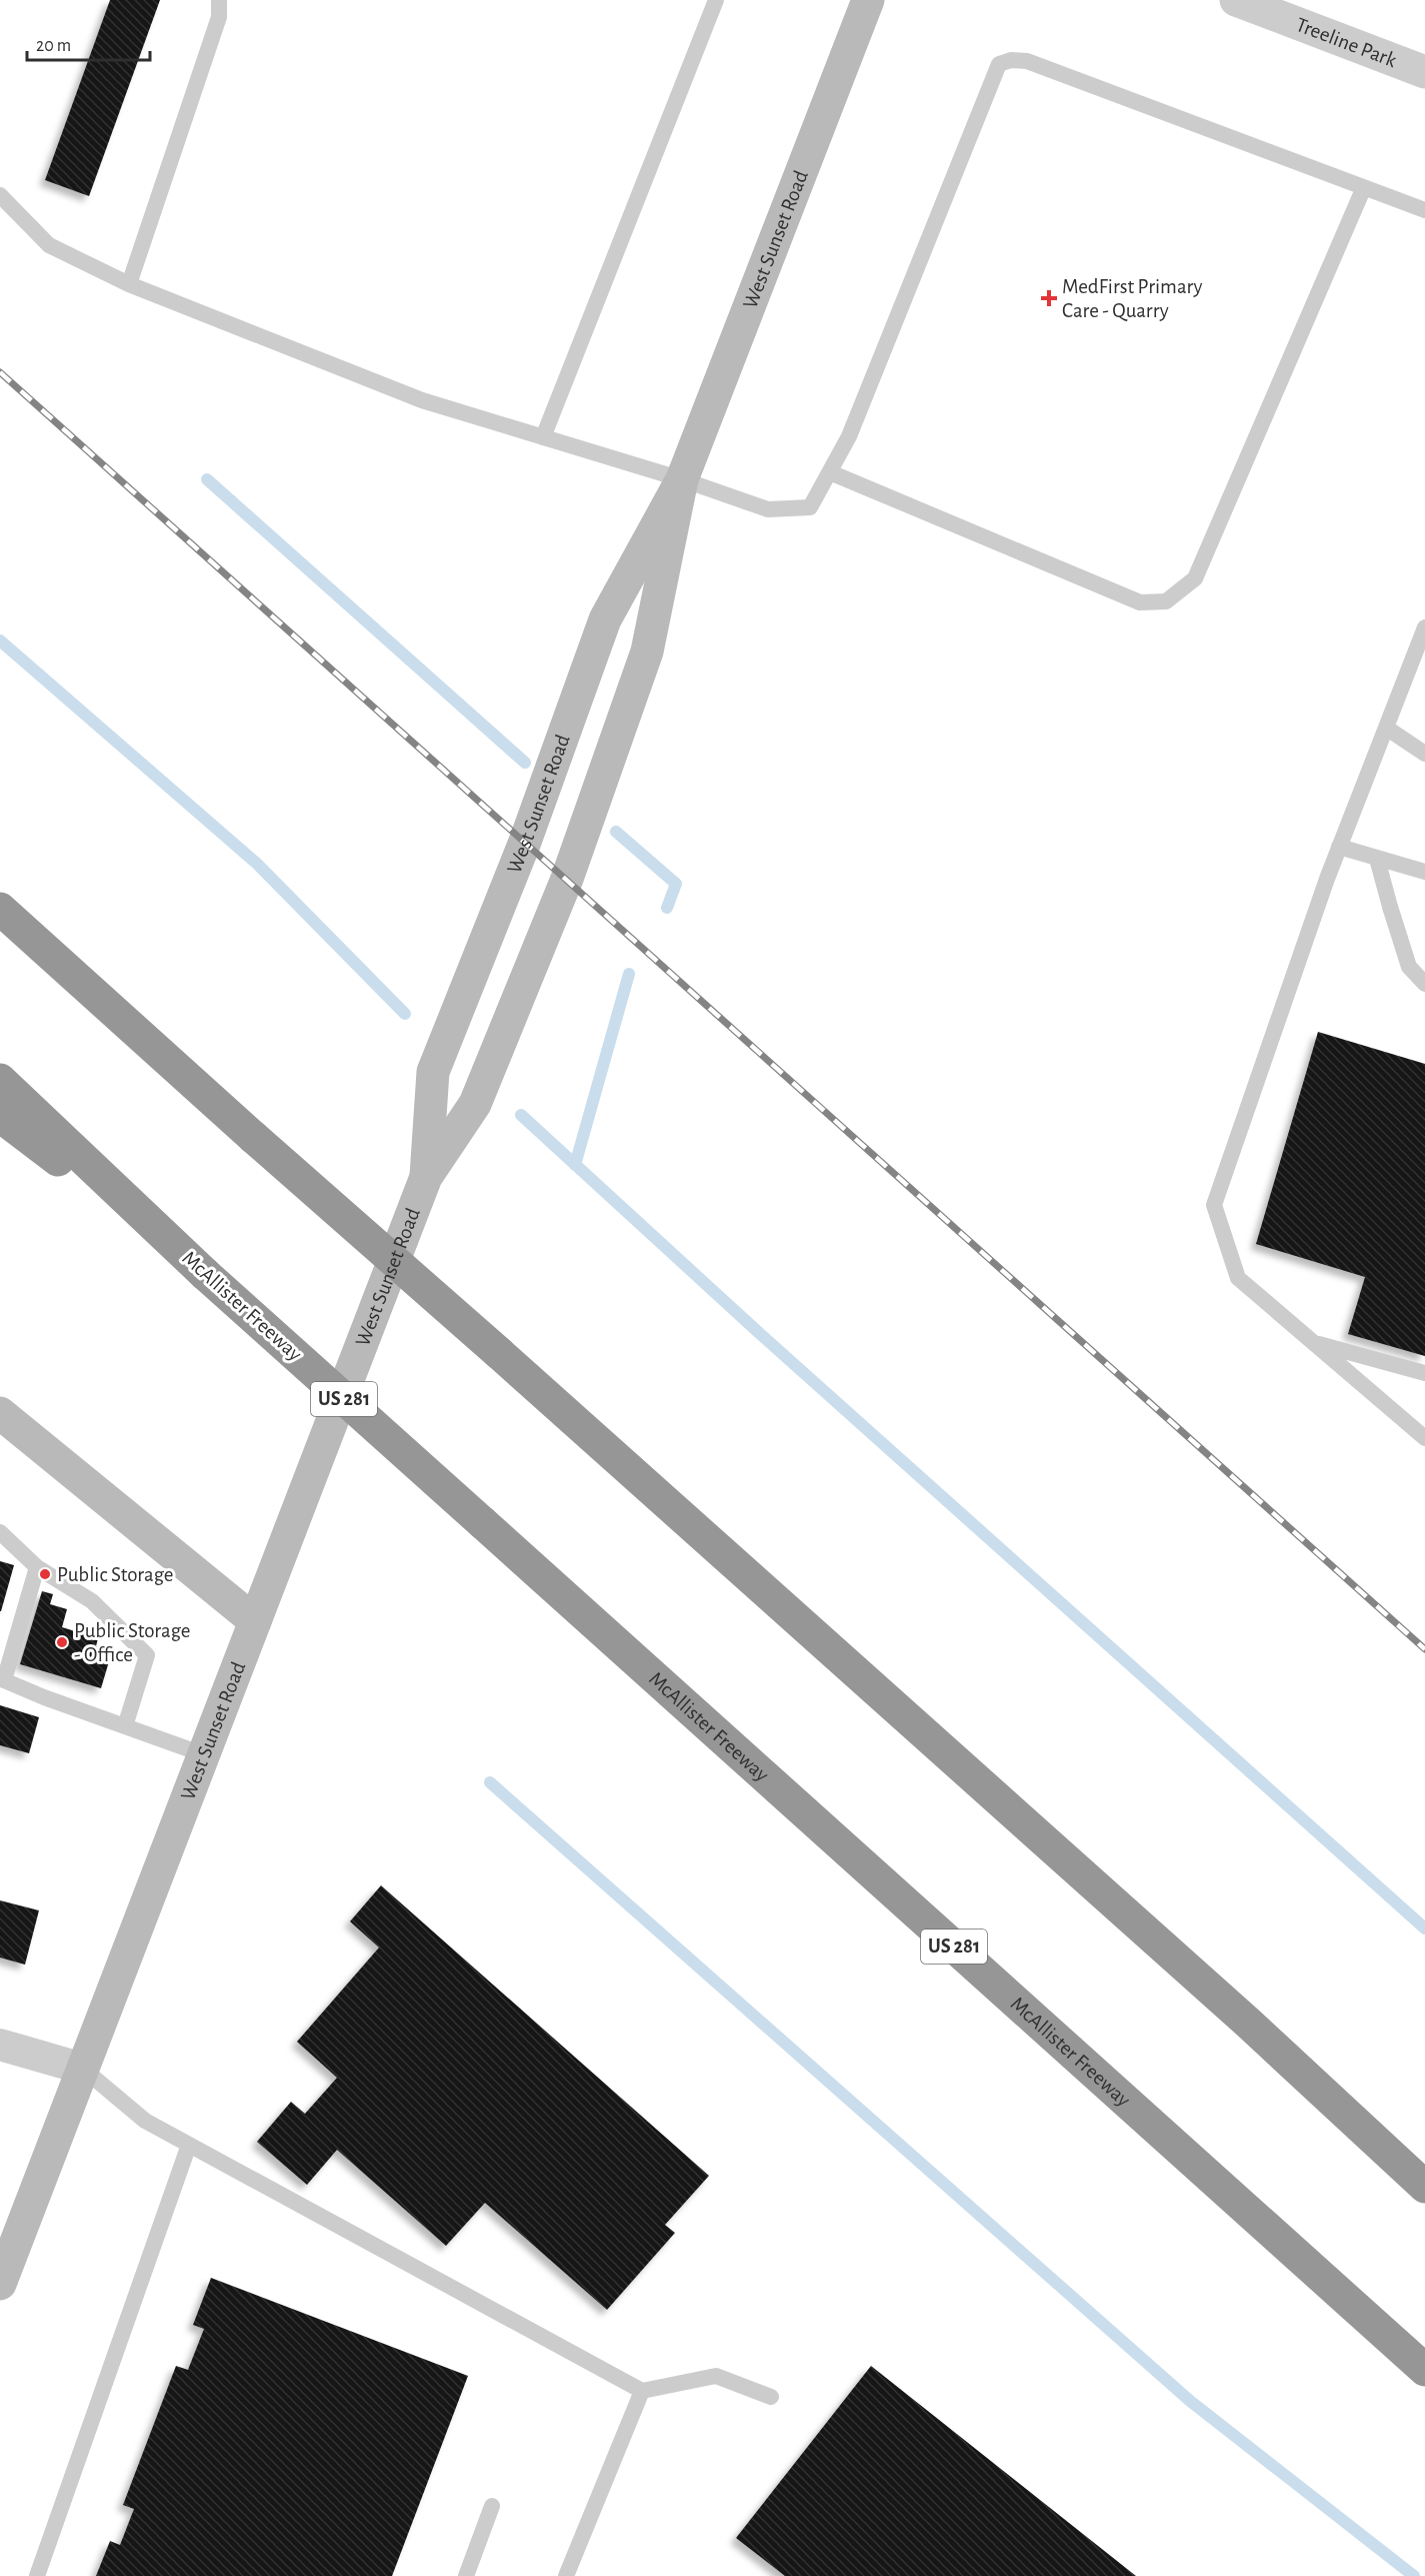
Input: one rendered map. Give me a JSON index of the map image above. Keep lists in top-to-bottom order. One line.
{"streets":{"highway":["McAllister Freeway","US 281"],"main road":["West Sunset Road"],"street":["Treeline Park"]},"places":{"health":["MedFirst Primary Care - Quarry"],"other":["Public Storage","Public Storage - Office"]},"scale_bar":"20 m"}
